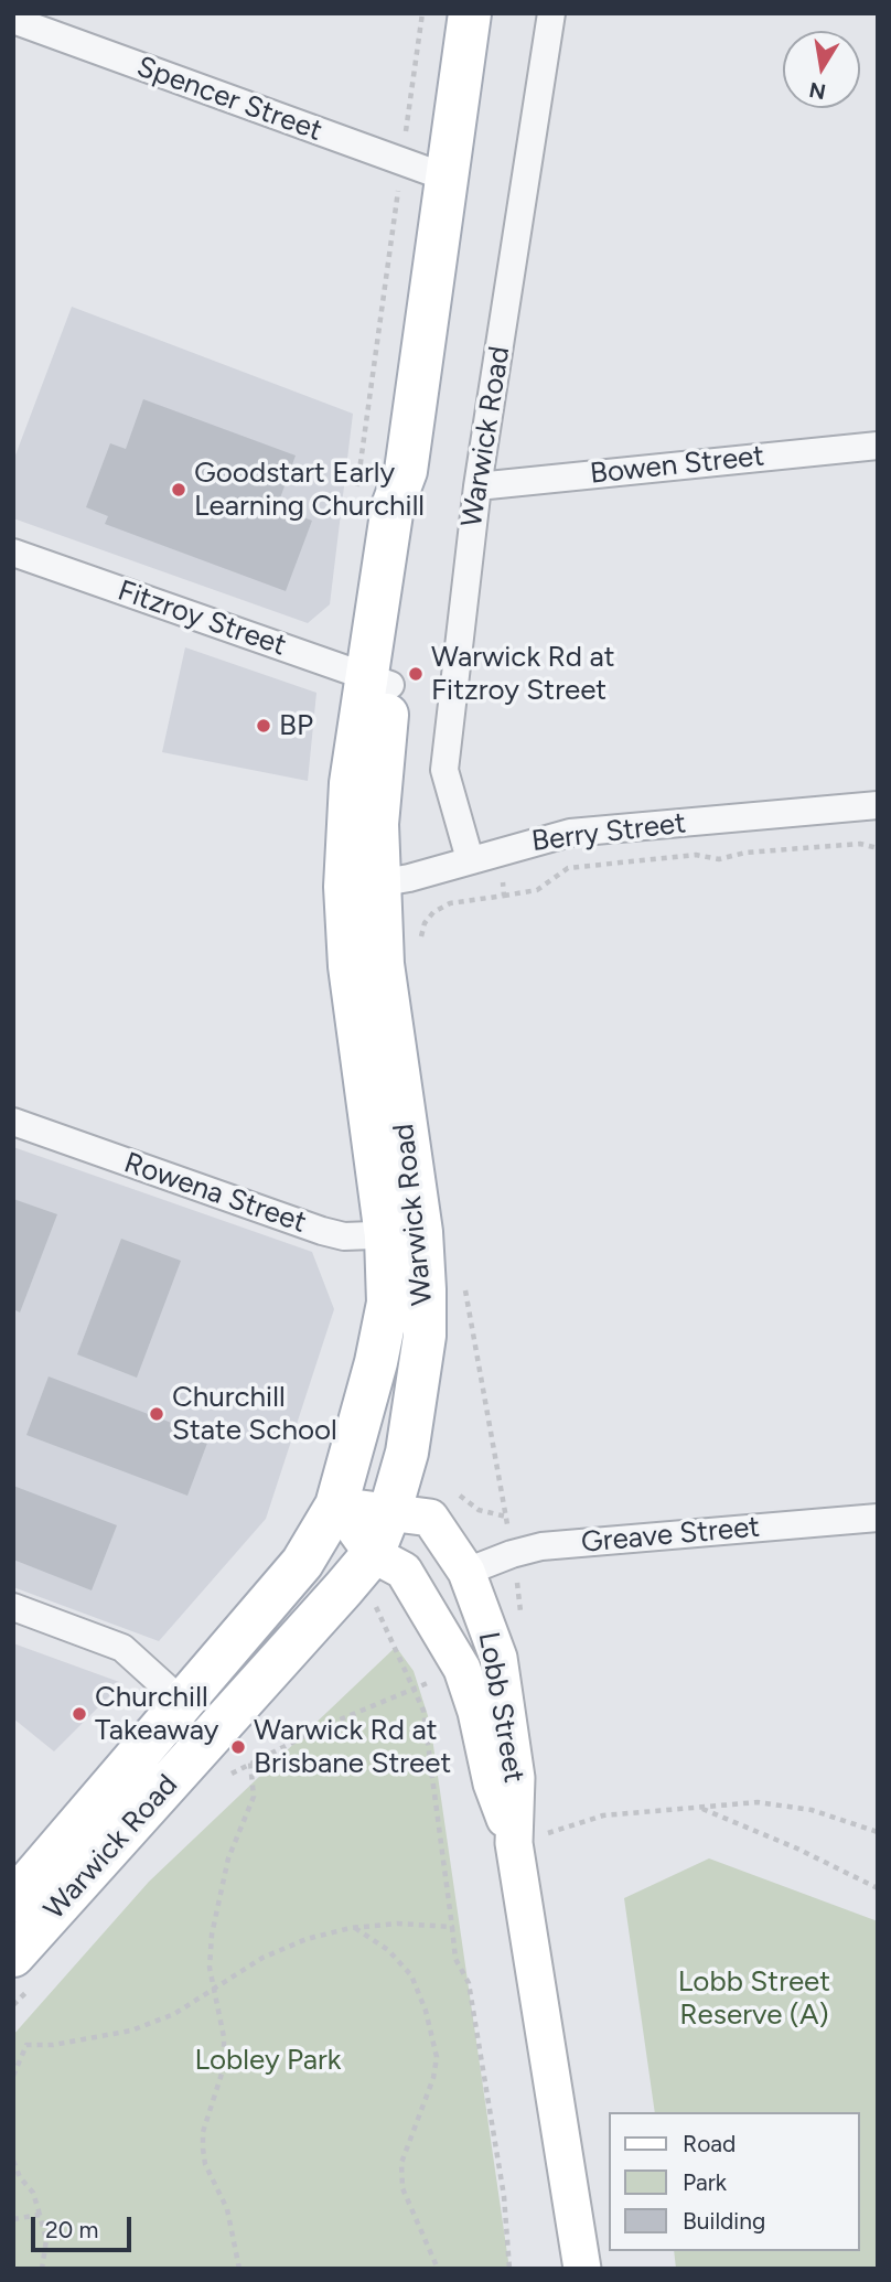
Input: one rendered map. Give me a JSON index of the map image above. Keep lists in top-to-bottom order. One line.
{"streets":{"main road":["Warwick Road","Lobb Street"],"street":["Spencer Street","Bowen Street","Fitzroy Street","Berry Street","Rowena Street","Greave Street"]},"crossings":[["Spencer Street","Warwick Road"],["Warwick Road","Bowen Street"],["Warwick Road","Fitzroy Street"],["Warwick Road","Berry Street"],["Warwick Road","Rowena Street"],["Warwick Road","Lobb Street"],["Greave Street","Lobb Street"]],"parks":["Lobb Street Reserve (A)","Lobley Park"],"places":["Goodstart Early Learning Churchill","Warwick Rd at Fitzroy Street","BP","Churchill State School","Churchill Takeaway","Warwick Rd at Brisbane Street"],"legend":["Road","Park","Building"],"scale_bar":"20 m","north":"bottom"}
